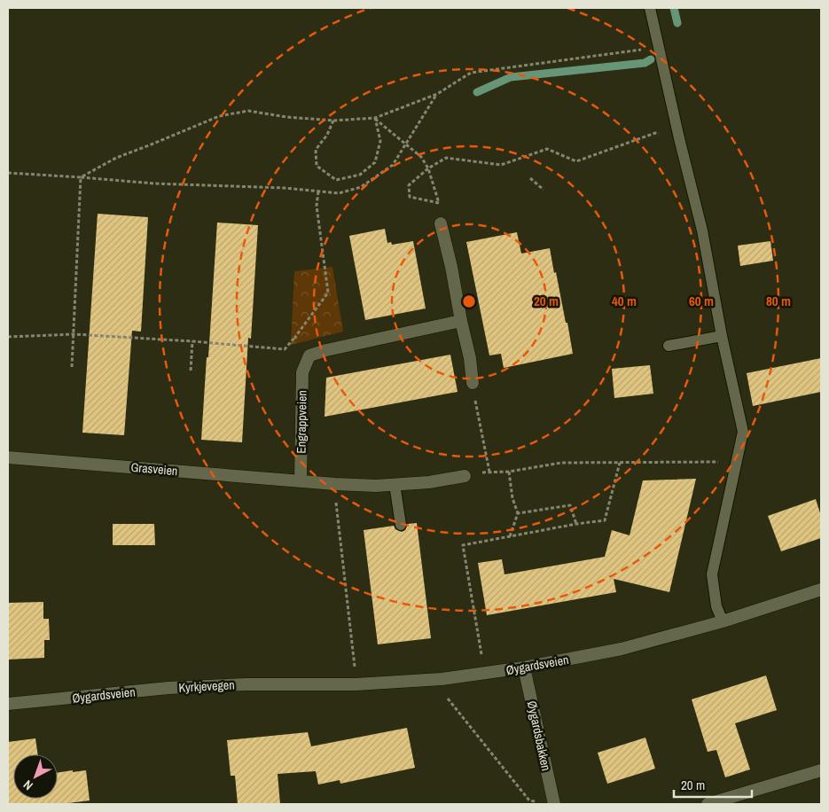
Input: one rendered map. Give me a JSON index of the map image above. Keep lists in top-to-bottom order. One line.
{"streets":{"street":["Engrappveien","Grasveien","Øygardsveien","Kyrkjevegen","Øygardsbakken"]},"crossings":[["Engrappveien","Grasveien"],["Øygardsveien","Kyrkjevegen"],["Øygardsveien","Øygardsbakken"]],"scale_bar":"20 m","north":"bottom left","rings":["20 m","40 m","60 m","80 m"]}
